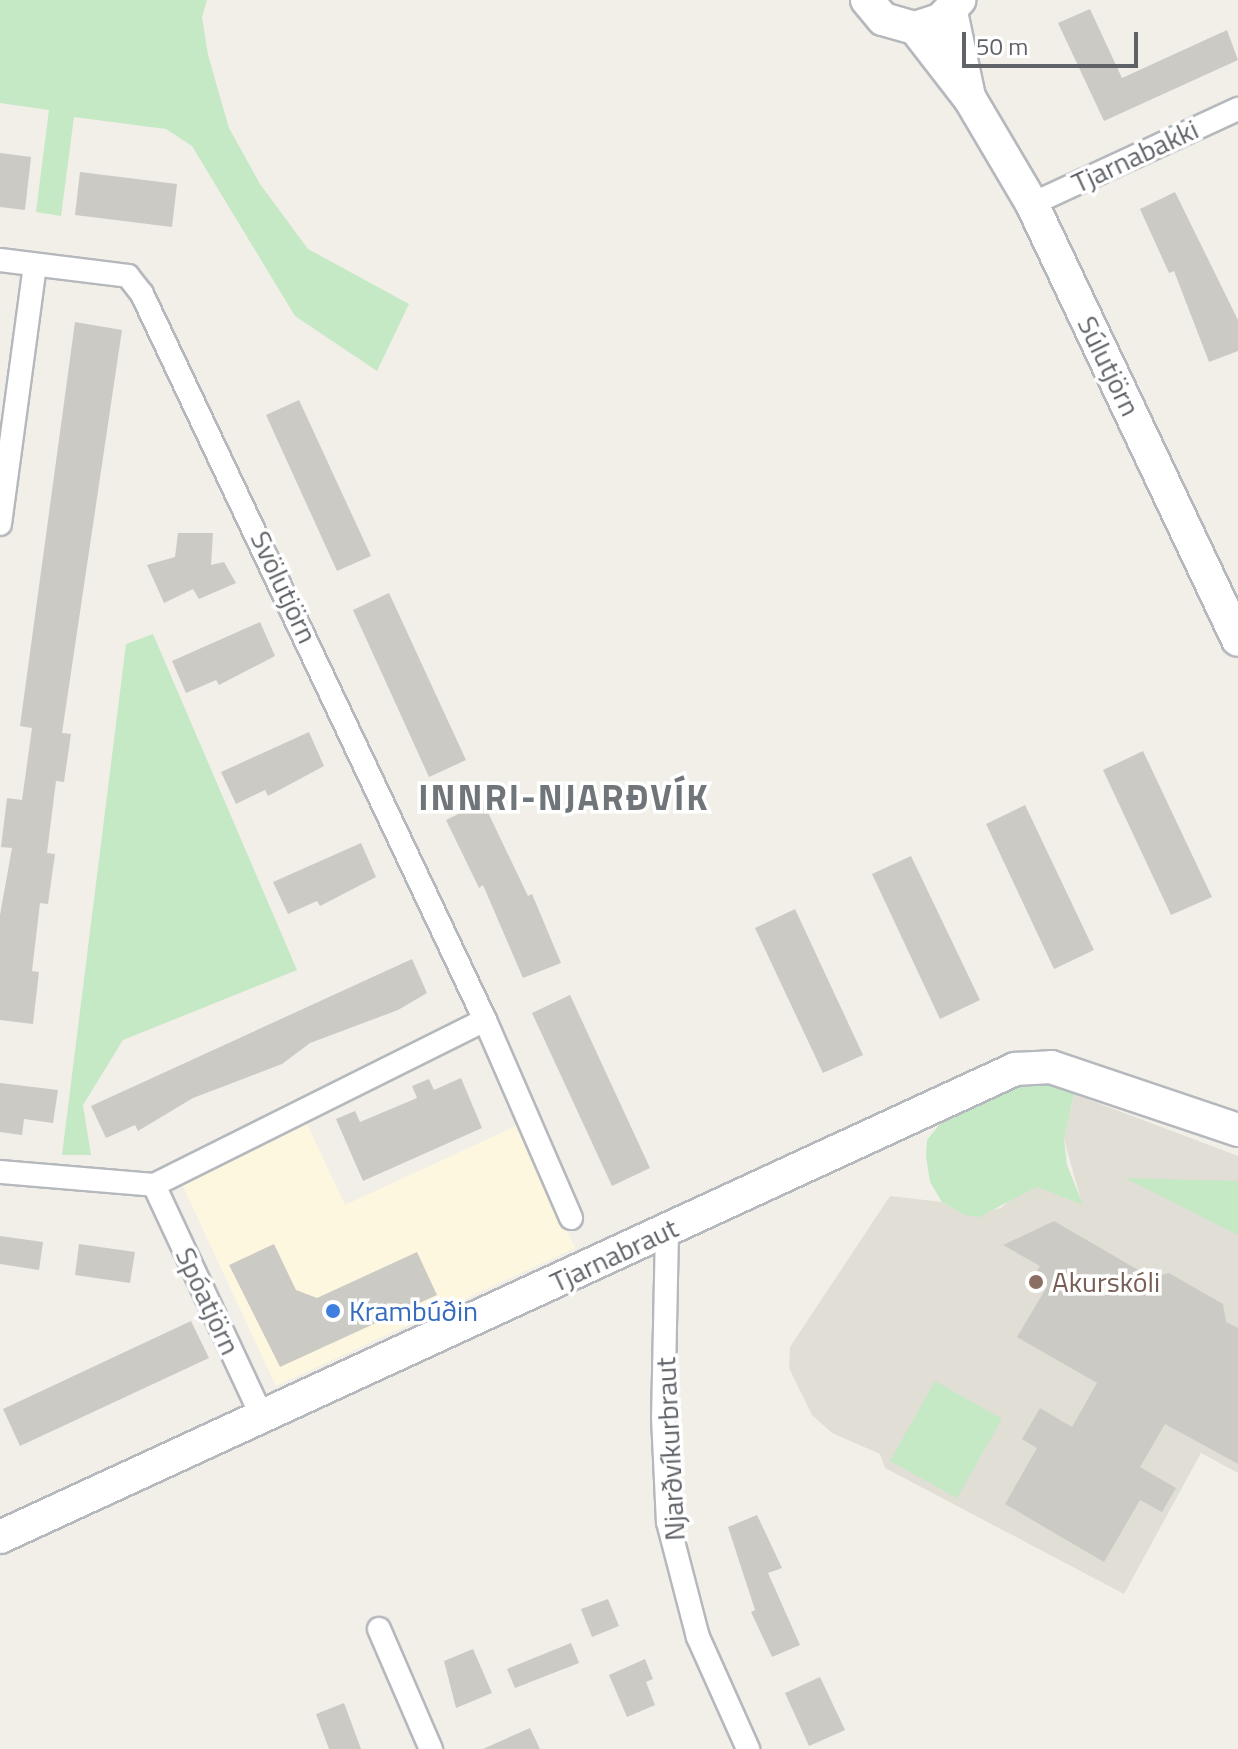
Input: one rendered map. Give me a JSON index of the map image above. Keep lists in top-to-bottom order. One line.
{"streets":{"street":["Tjarnabakki","Súlutjörn","Svölutjörn","Tjarnabraut","Spóatjörn","Njarðvíkurbraut"]},"crossings":[["Tjarnabakki","Súlutjörn"],["Tjarnabraut","Spóatjörn"],["Tjarnabraut","Njarðvíkurbraut"]],"districts":["INNRI-NJARÐVÍK"],"places":["Akurskóli","Krambúðin"],"scale_bar":"50 m"}
